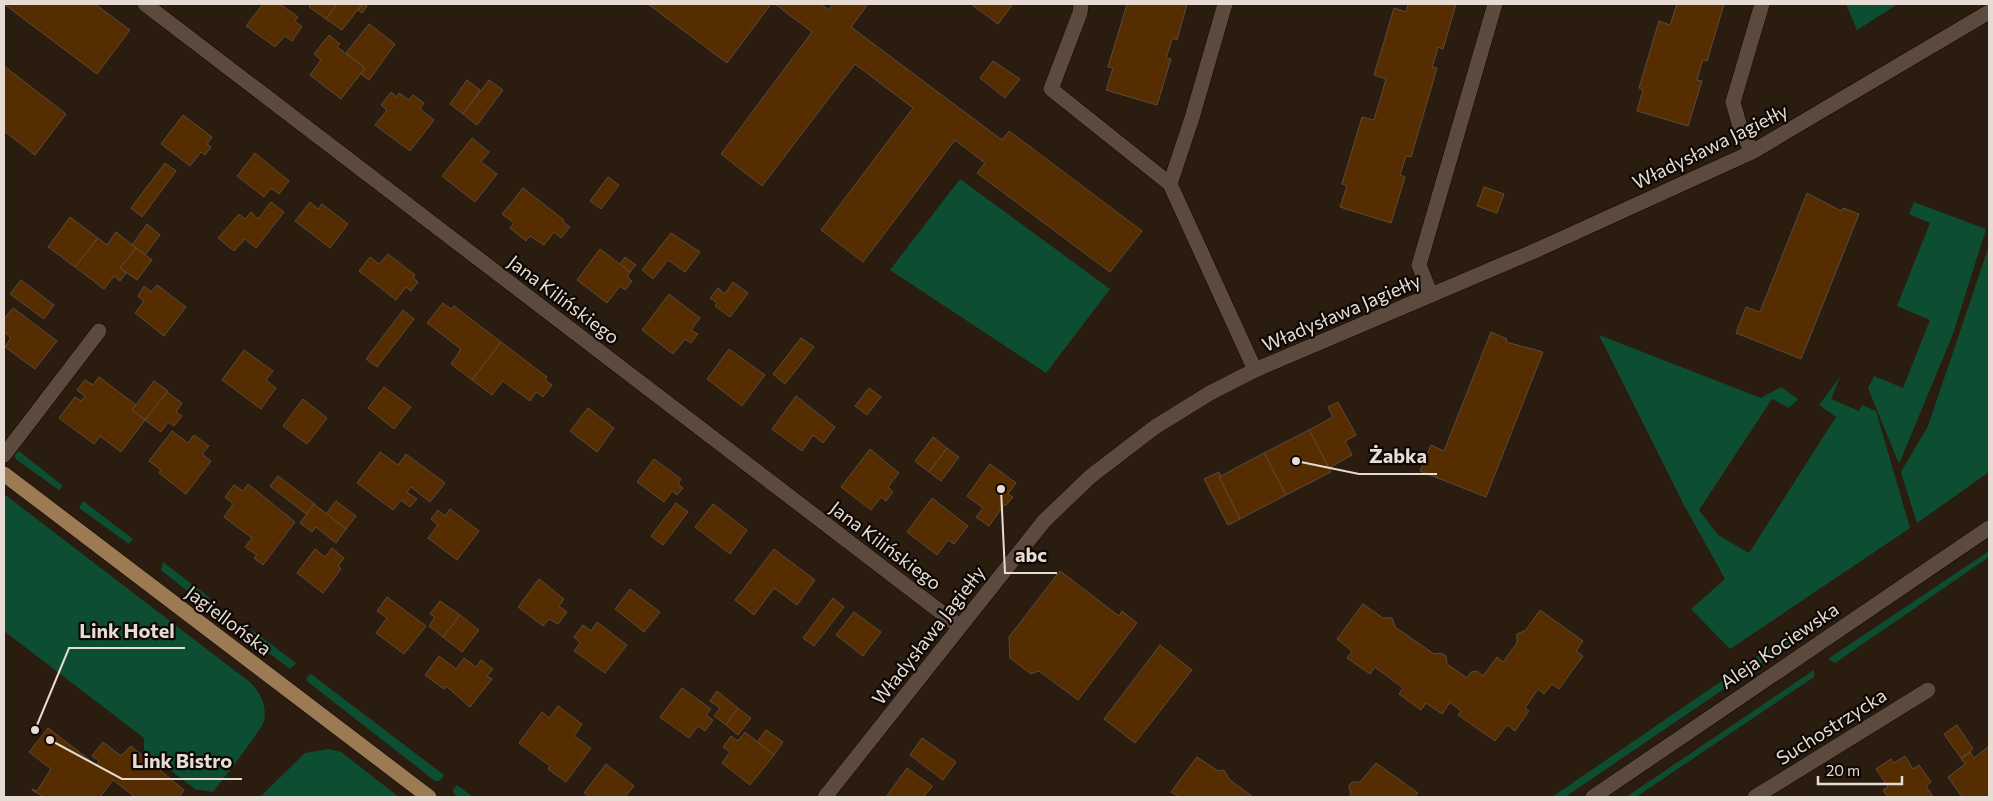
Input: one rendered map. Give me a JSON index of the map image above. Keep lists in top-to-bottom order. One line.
{"streets":{"main road":["Jagiellońska"],"street":["Władysława Jagiełły","Jana Kilińskiego","Aleja Kociewska","Suchostrzycka"]},"crossings":[["Władysława Jagiełły","Jana Kilińskiego"]],"places":["Żabka","abc","Link Hotel","Link Bistro"],"scale_bar":"20 m"}
